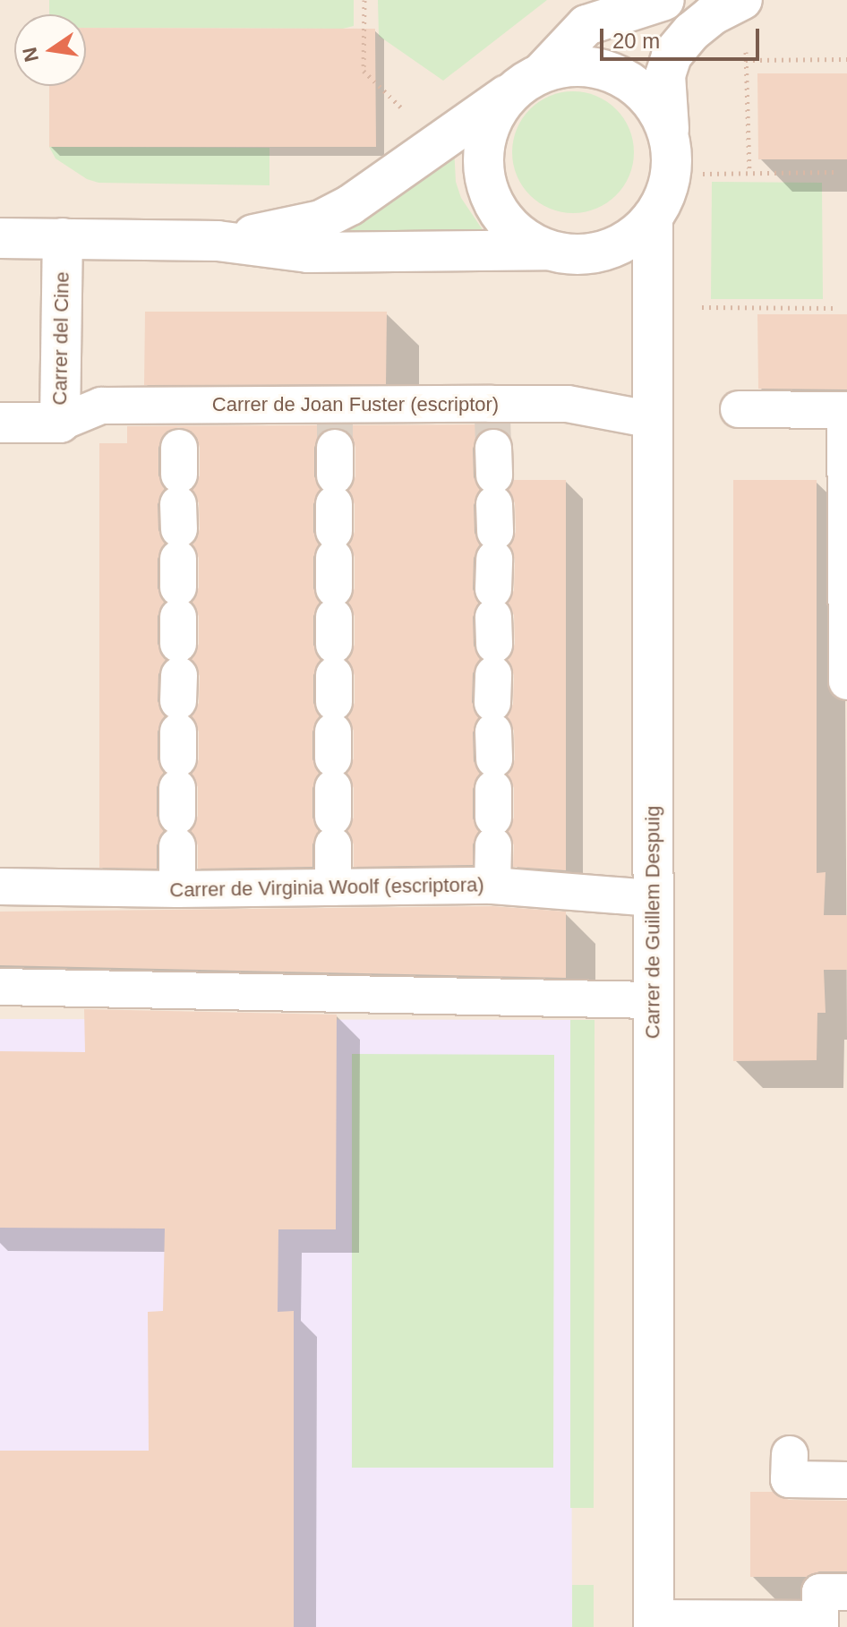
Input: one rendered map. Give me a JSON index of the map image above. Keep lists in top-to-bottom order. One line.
{"streets":{"street":["Carrer del Cine","Carrer de Joan Fuster (escriptor)","Carrer de Virginia Woolf (escriptora)","Carrer de Guillem Despuig"]},"crossings":[["Carrer del Cine","Carrer de Joan Fuster (escriptor)"],["Carrer de Joan Fuster (escriptor)","Carrer de Guillem Despuig"],["Carrer de Virginia Woolf (escriptora)","Carrer de Guillem Despuig"]],"scale_bar":"20 m","north":"left"}
